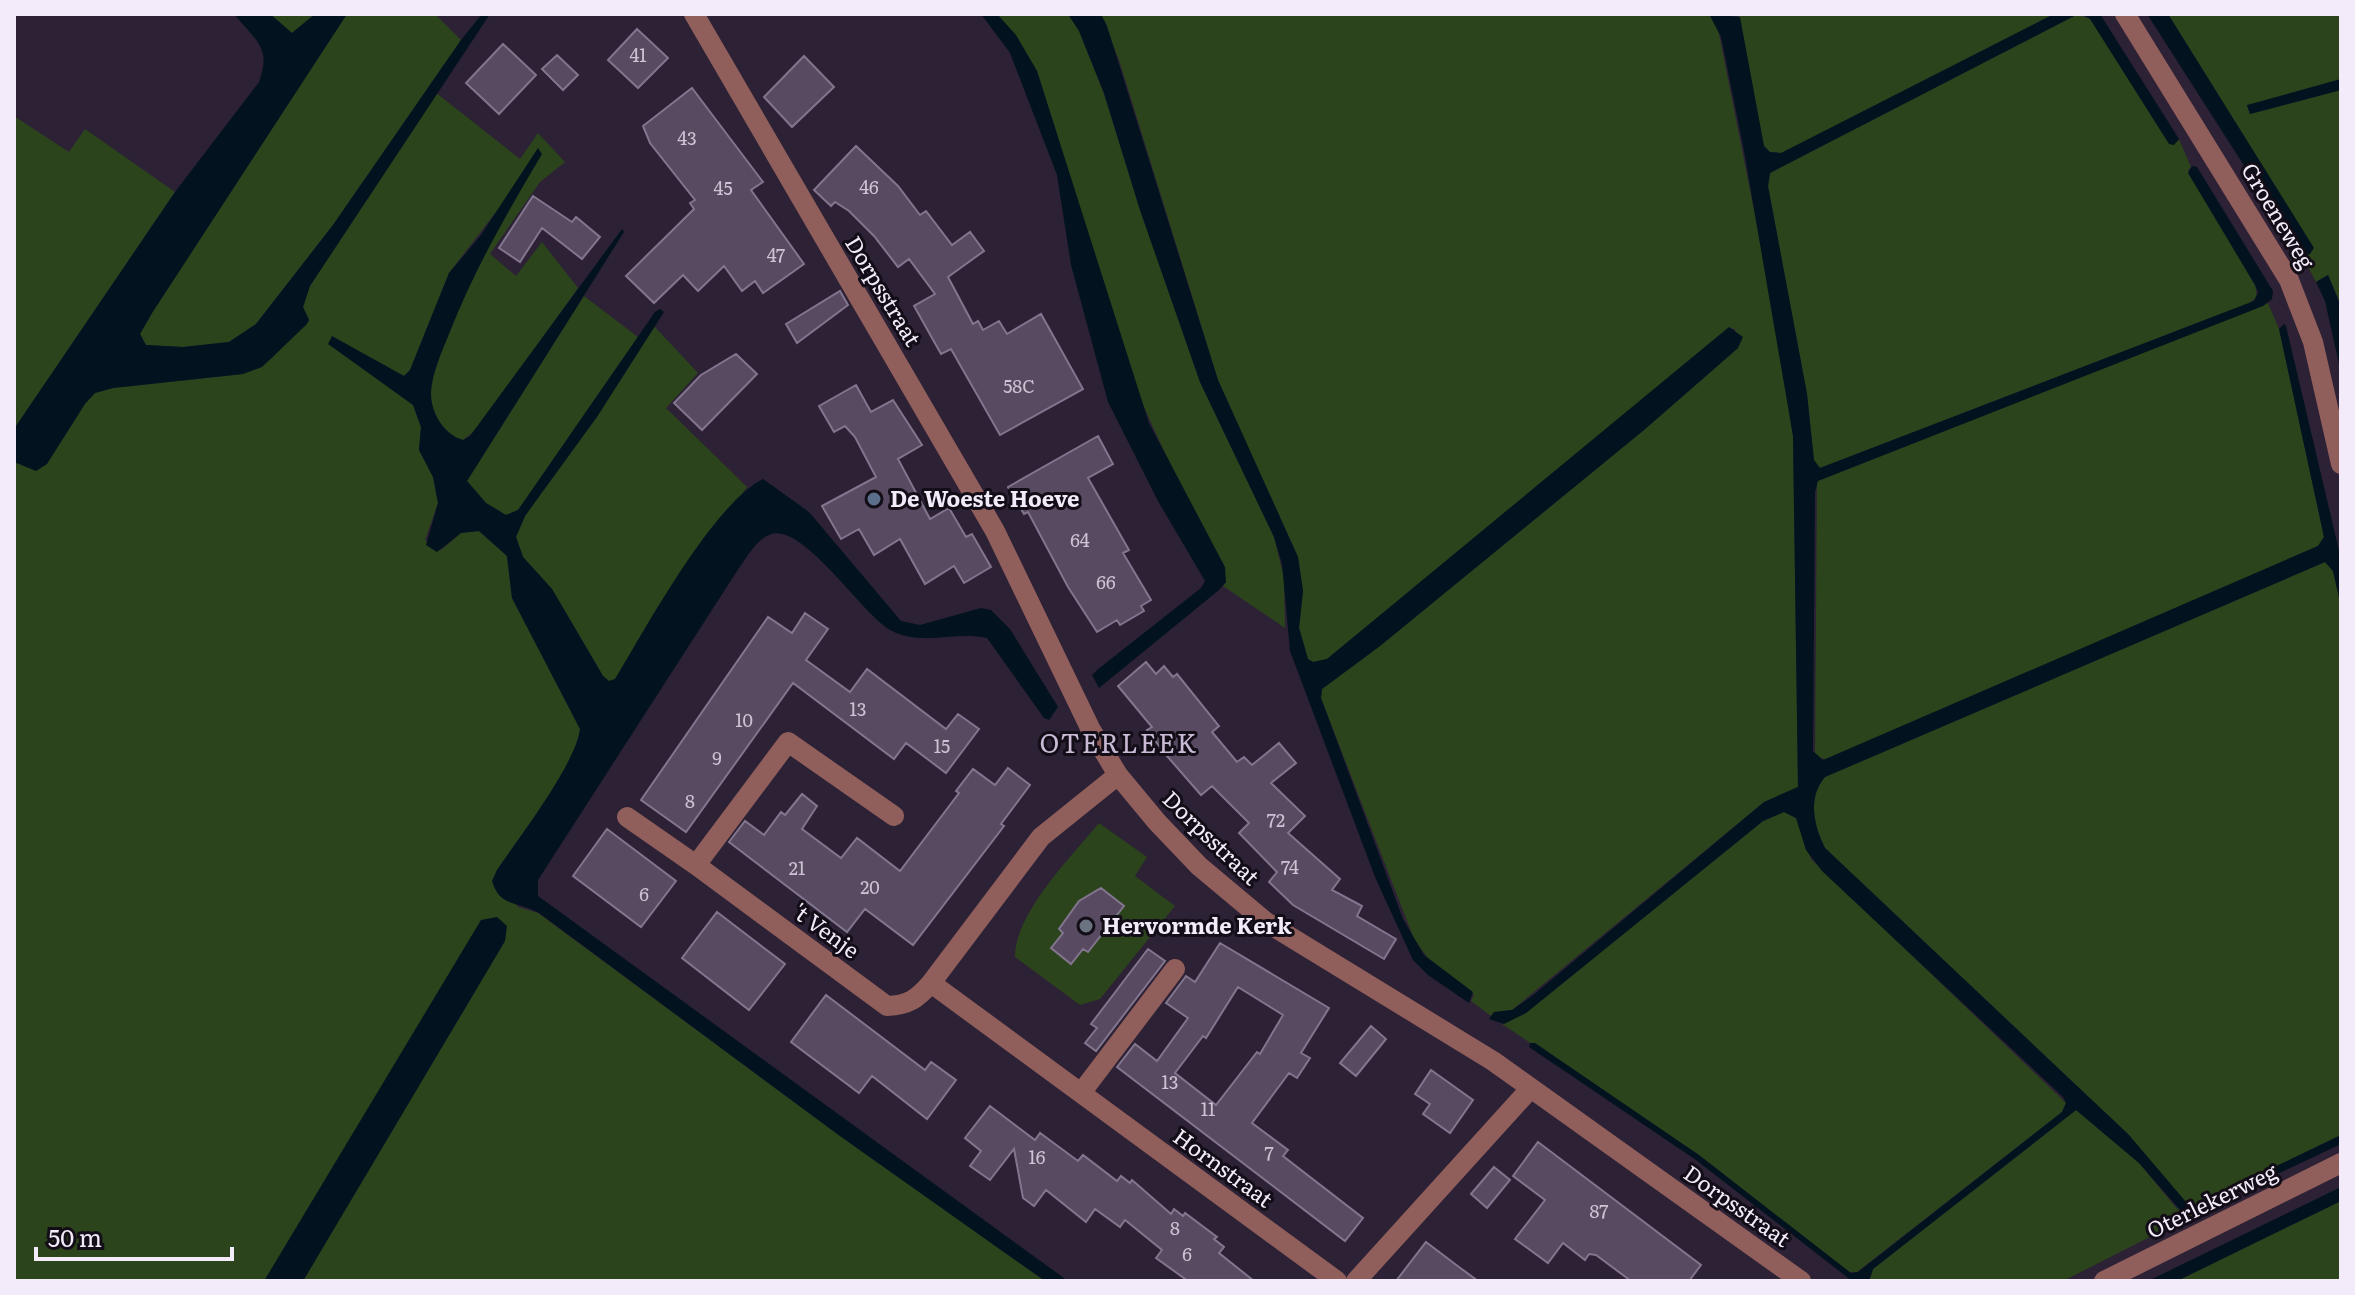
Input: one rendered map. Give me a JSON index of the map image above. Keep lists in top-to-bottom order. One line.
{"streets":{"street":["Groeneweg","Dorpsstraat","'t Venje","Hornstraat","Oterlekerweg"]},"crossings":[["Dorpsstraat","'t Venje"],["'t Venje","Hornstraat"]],"districts":["OTERLEEK"],"places":["De Woeste Hoeve","Hervormde Kerk"],"house_numbers":["41","43","46","45","47","58C","64","66","13","10","15","9","8","72","74","21","20","6","13","11","7","16","87","8","6"],"scale_bar":"50 m"}
